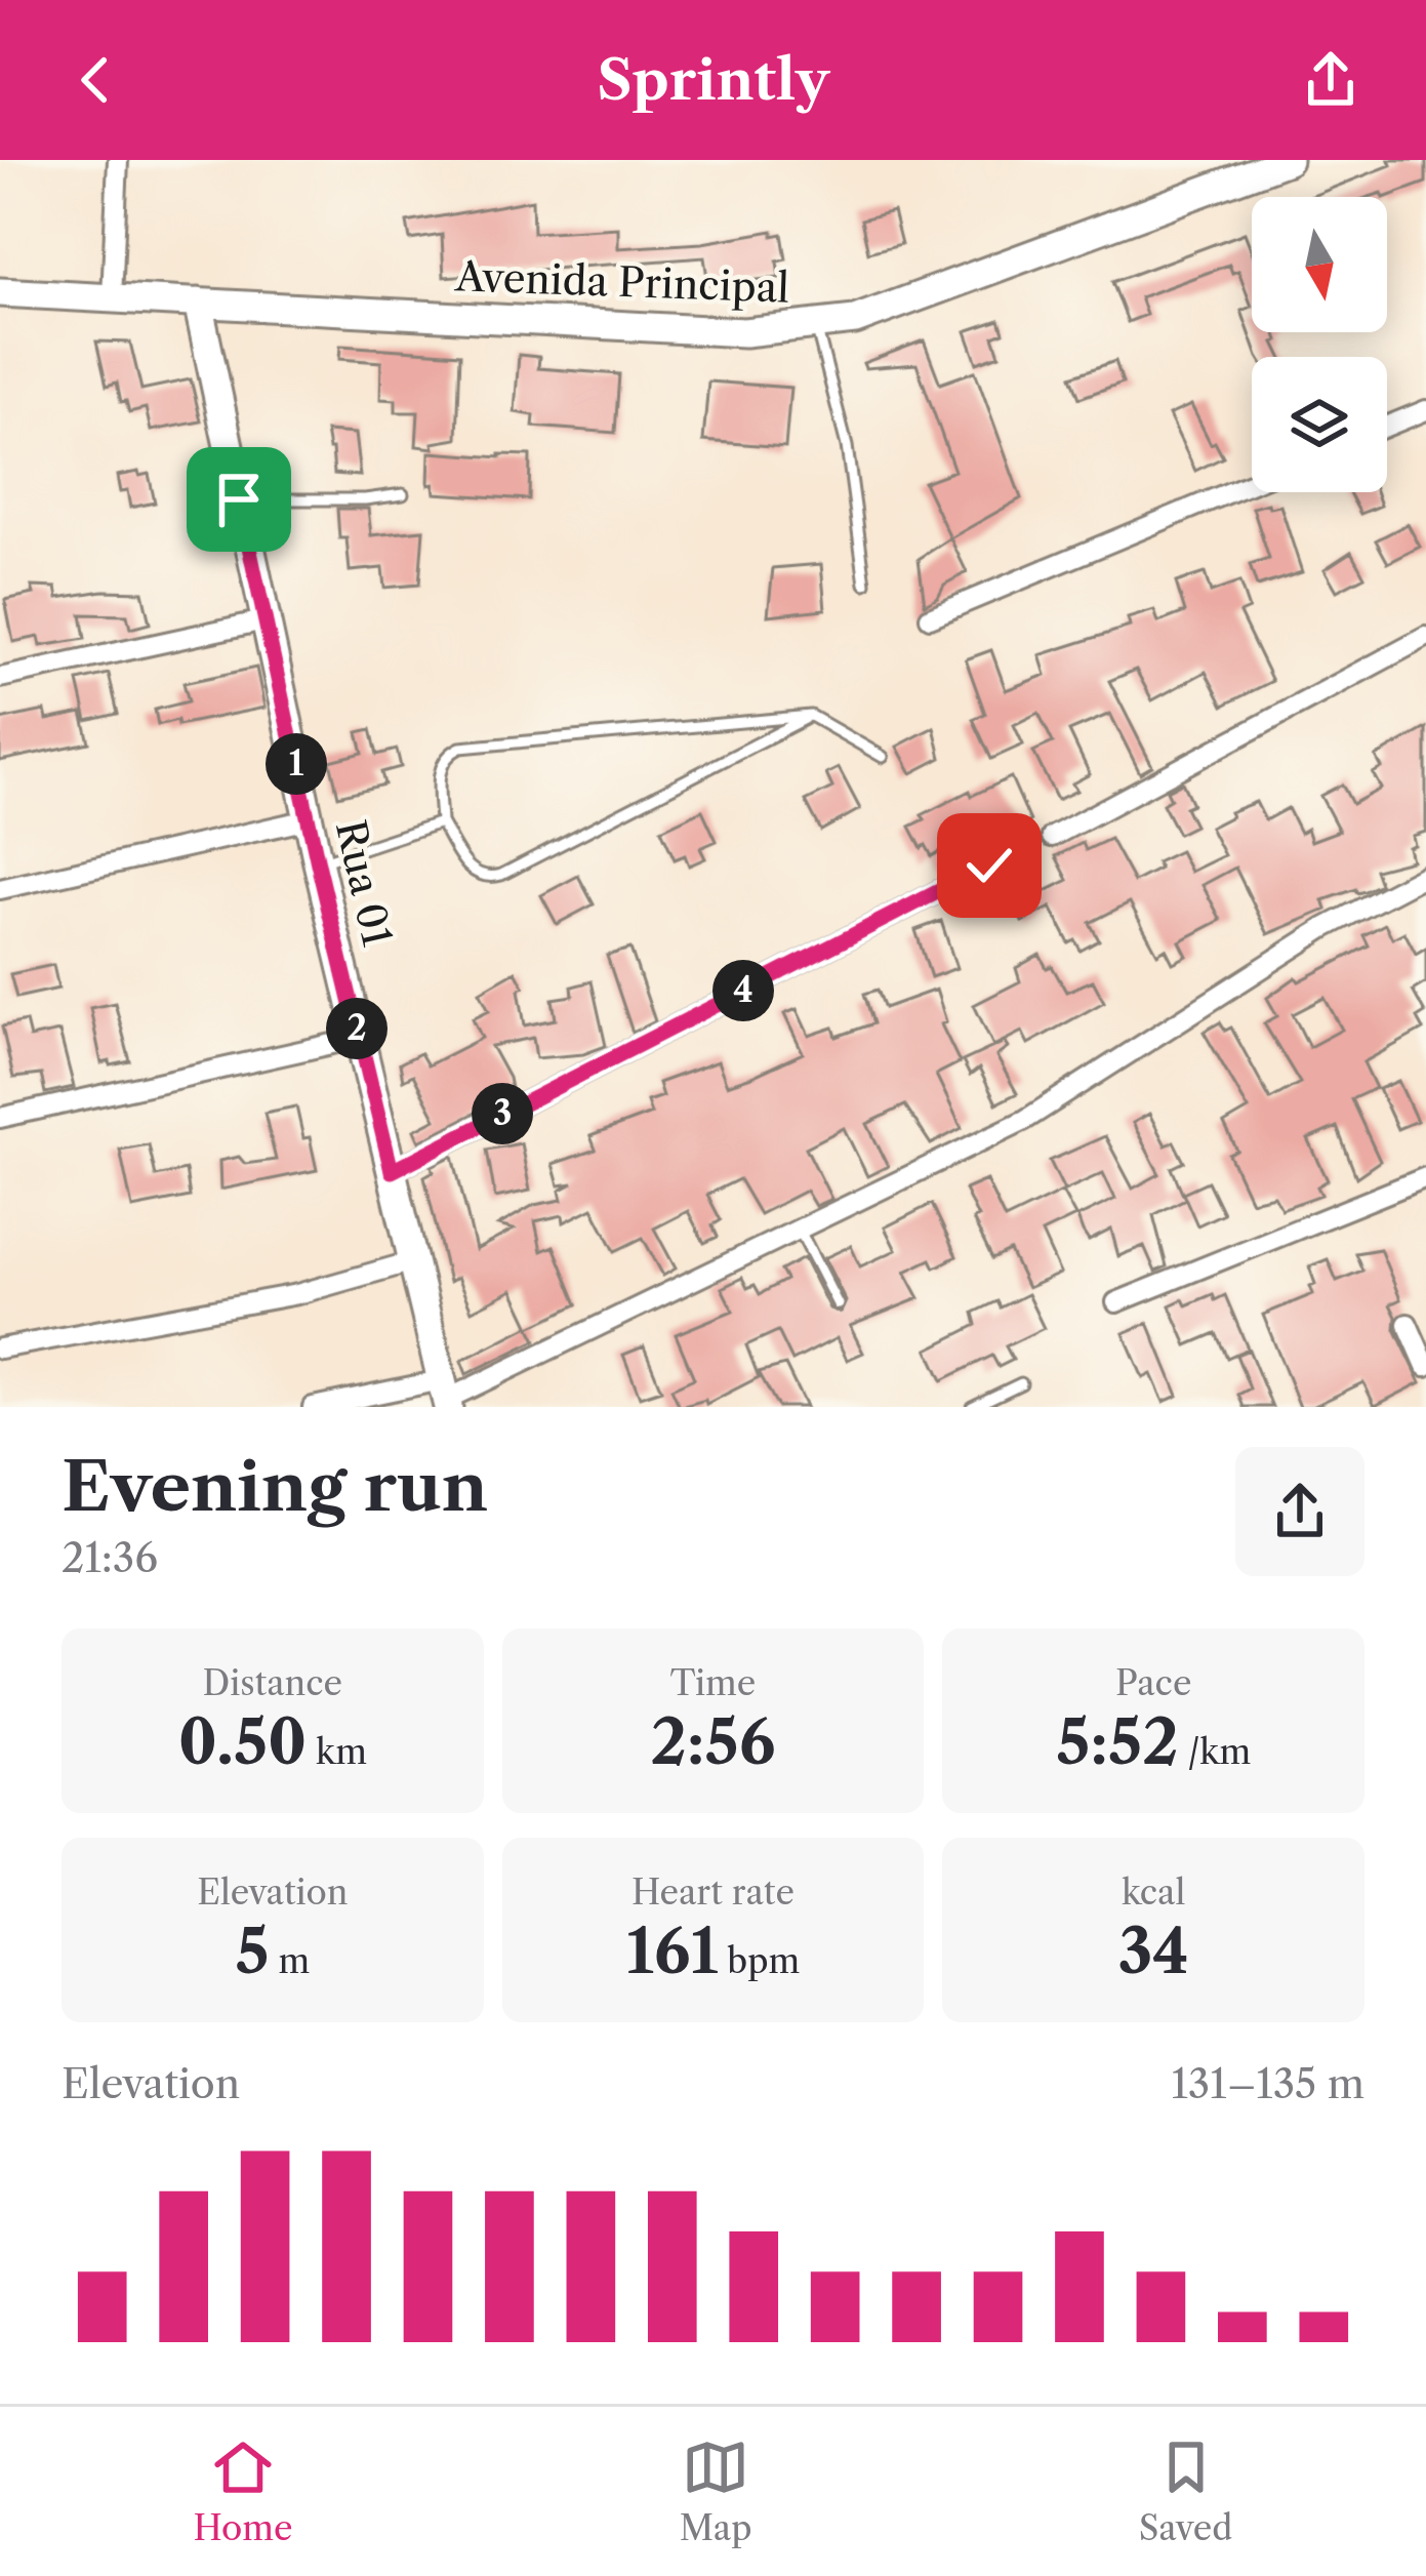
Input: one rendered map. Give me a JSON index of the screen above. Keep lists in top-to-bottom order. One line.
{"streets":{"street":["Avenida Principal","Rua 01"]},"crossings":[["Avenida Principal","Rua 01"]],"north":"bottom","page":{"header":"Sprintly","pins":["1","4","2","3"],"heading":["Evening run","21:36"],"stats":[["Distance","0.50 km"],["Time","2:56"],["Pace","5:52 /km"],["Elevation","5 m"],["Heart rate","161 bpm"],["kcal","34"]],"chart":["Elevation","131–135 m"],"tabs":["Home","Map","Saved"]}}
